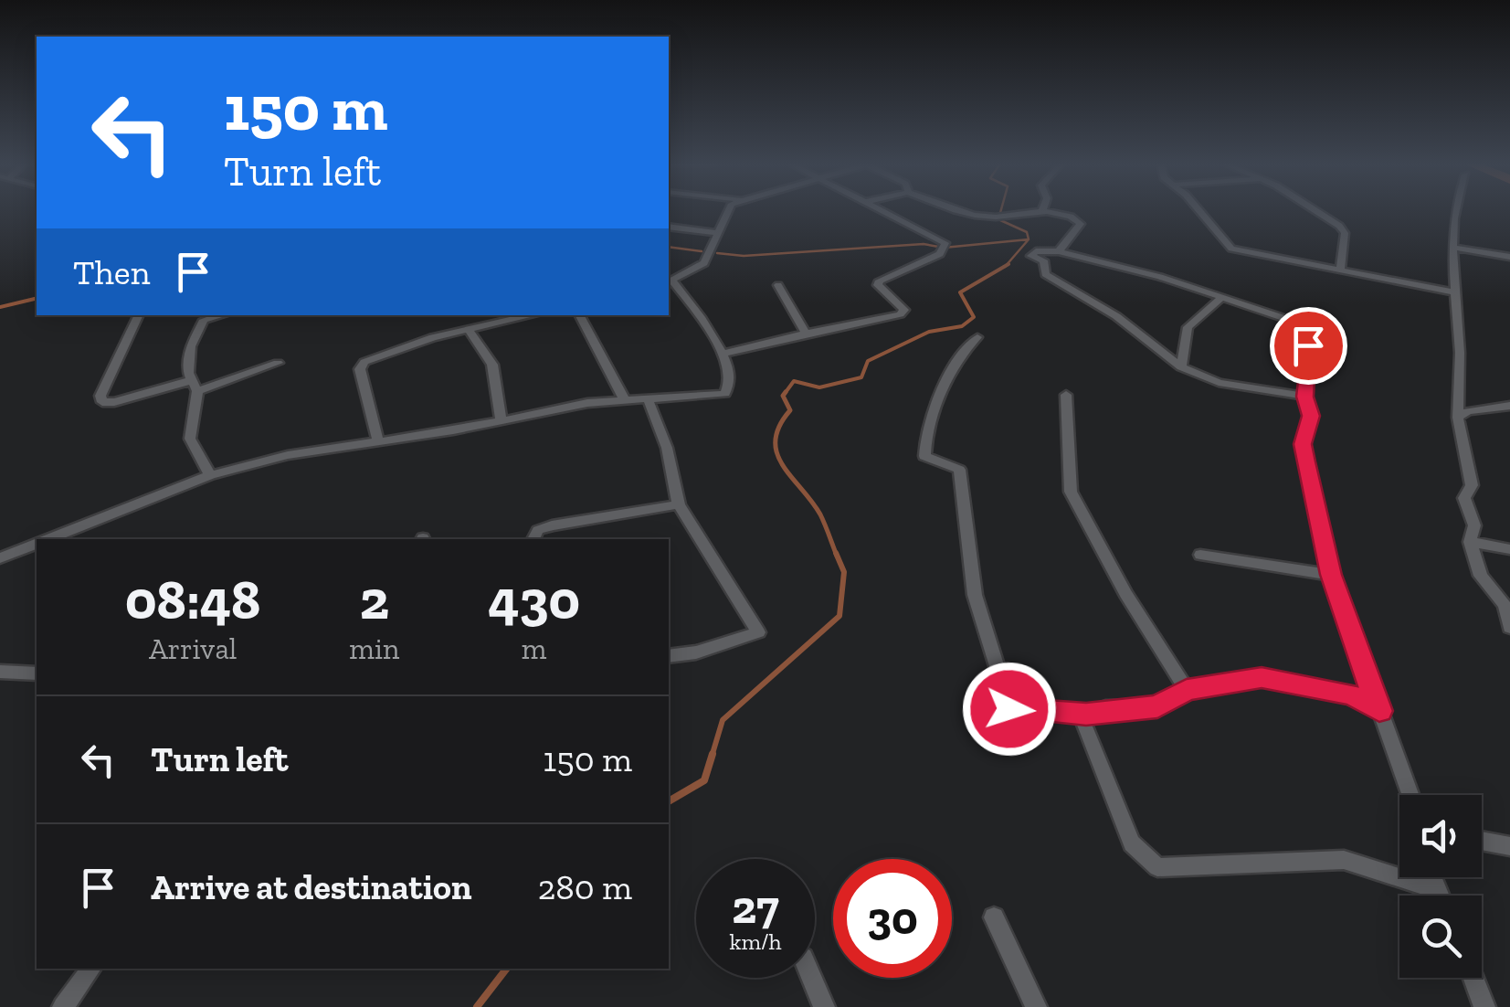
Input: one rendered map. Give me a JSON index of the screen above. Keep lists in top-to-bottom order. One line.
{"page":{"turn":["150 m","Turn left"],"then":"Then","eta":["08:48","Arrival","2","min","430","m"],"list":[{"name":"Turn left","value":"150 m"},{"name":"Arrive at destination","value":"280 m"}],"speed":"27 km/h","limit":"30"}}
